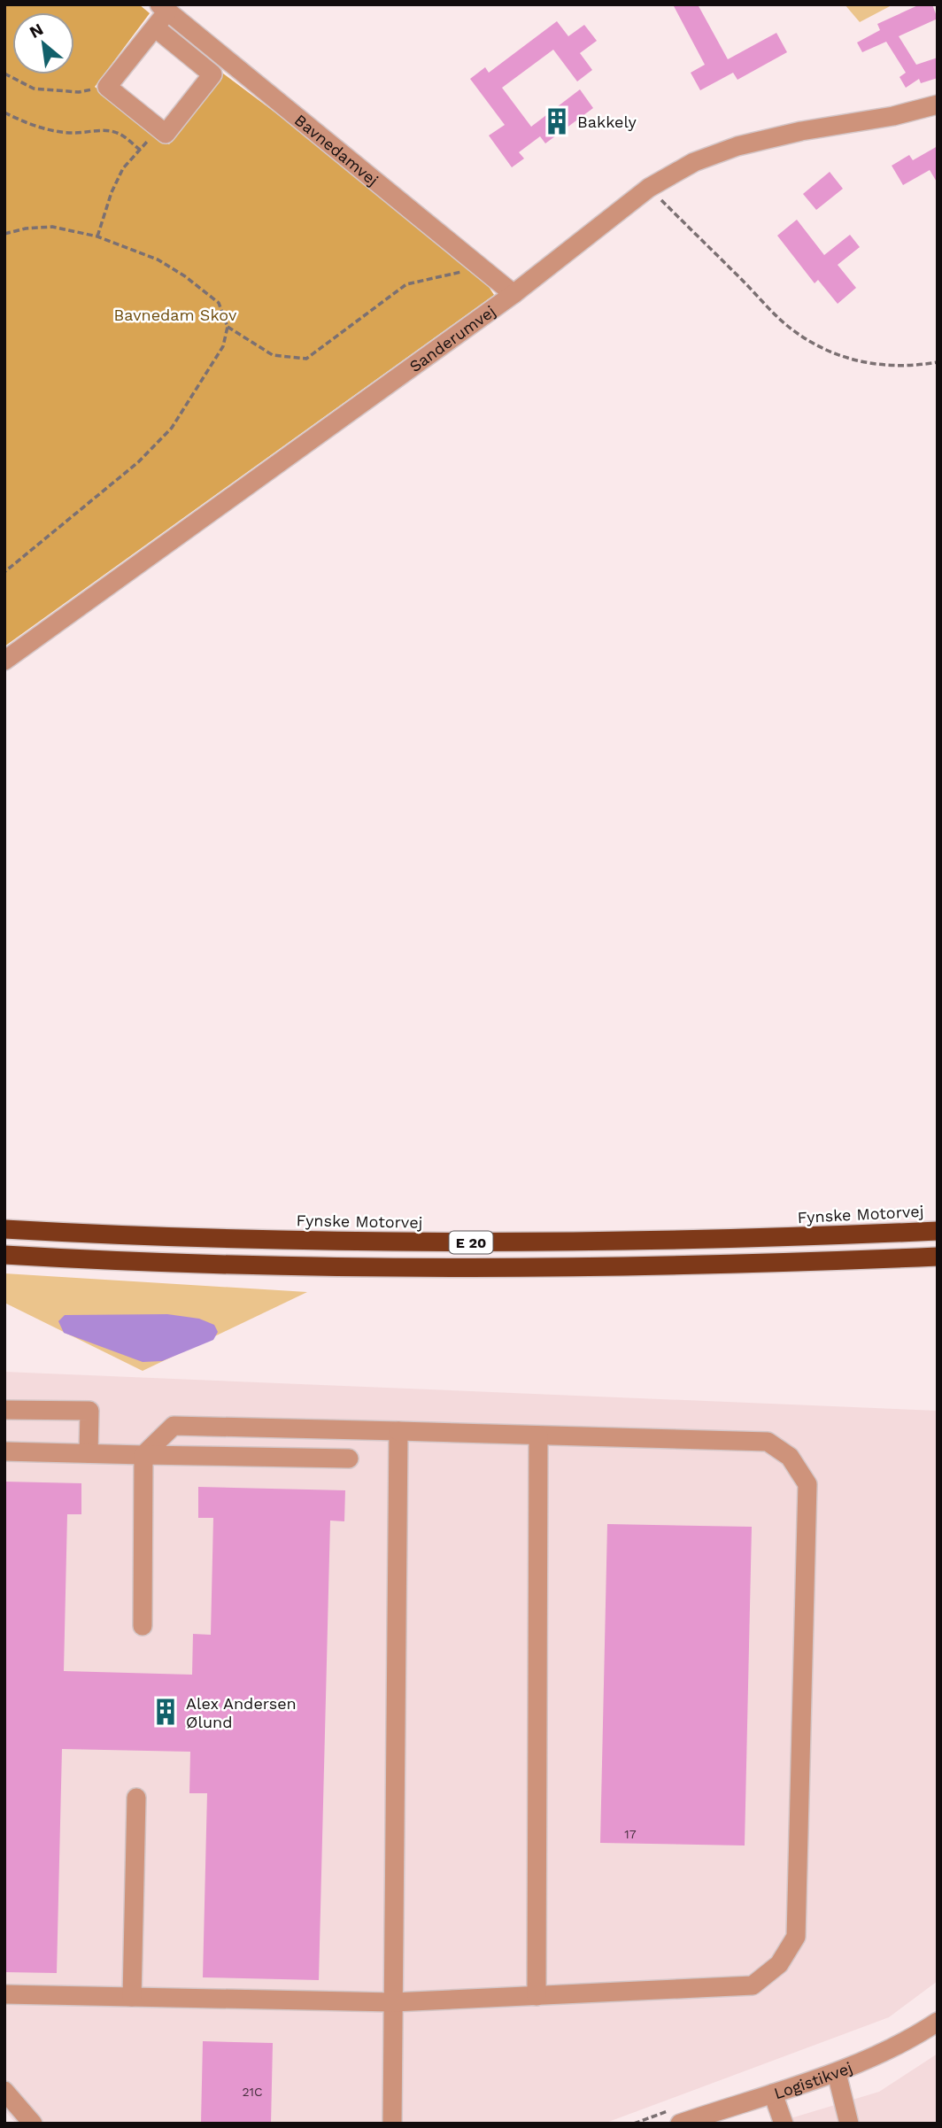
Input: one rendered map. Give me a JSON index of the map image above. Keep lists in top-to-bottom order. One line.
{"streets":{"highway":["Fynske Motorvej","E 20"],"street":["Bavnedamvej","Sanderumvej","Logistikvej"]},"crossings":[["Bavnedamvej","Sanderumvej"]],"parks":["Bavnedam Skov"],"places":{"building":["Bakkely","Alex Andersen Ølund"]},"house_numbers":["17","21C"],"north":"top left"}
